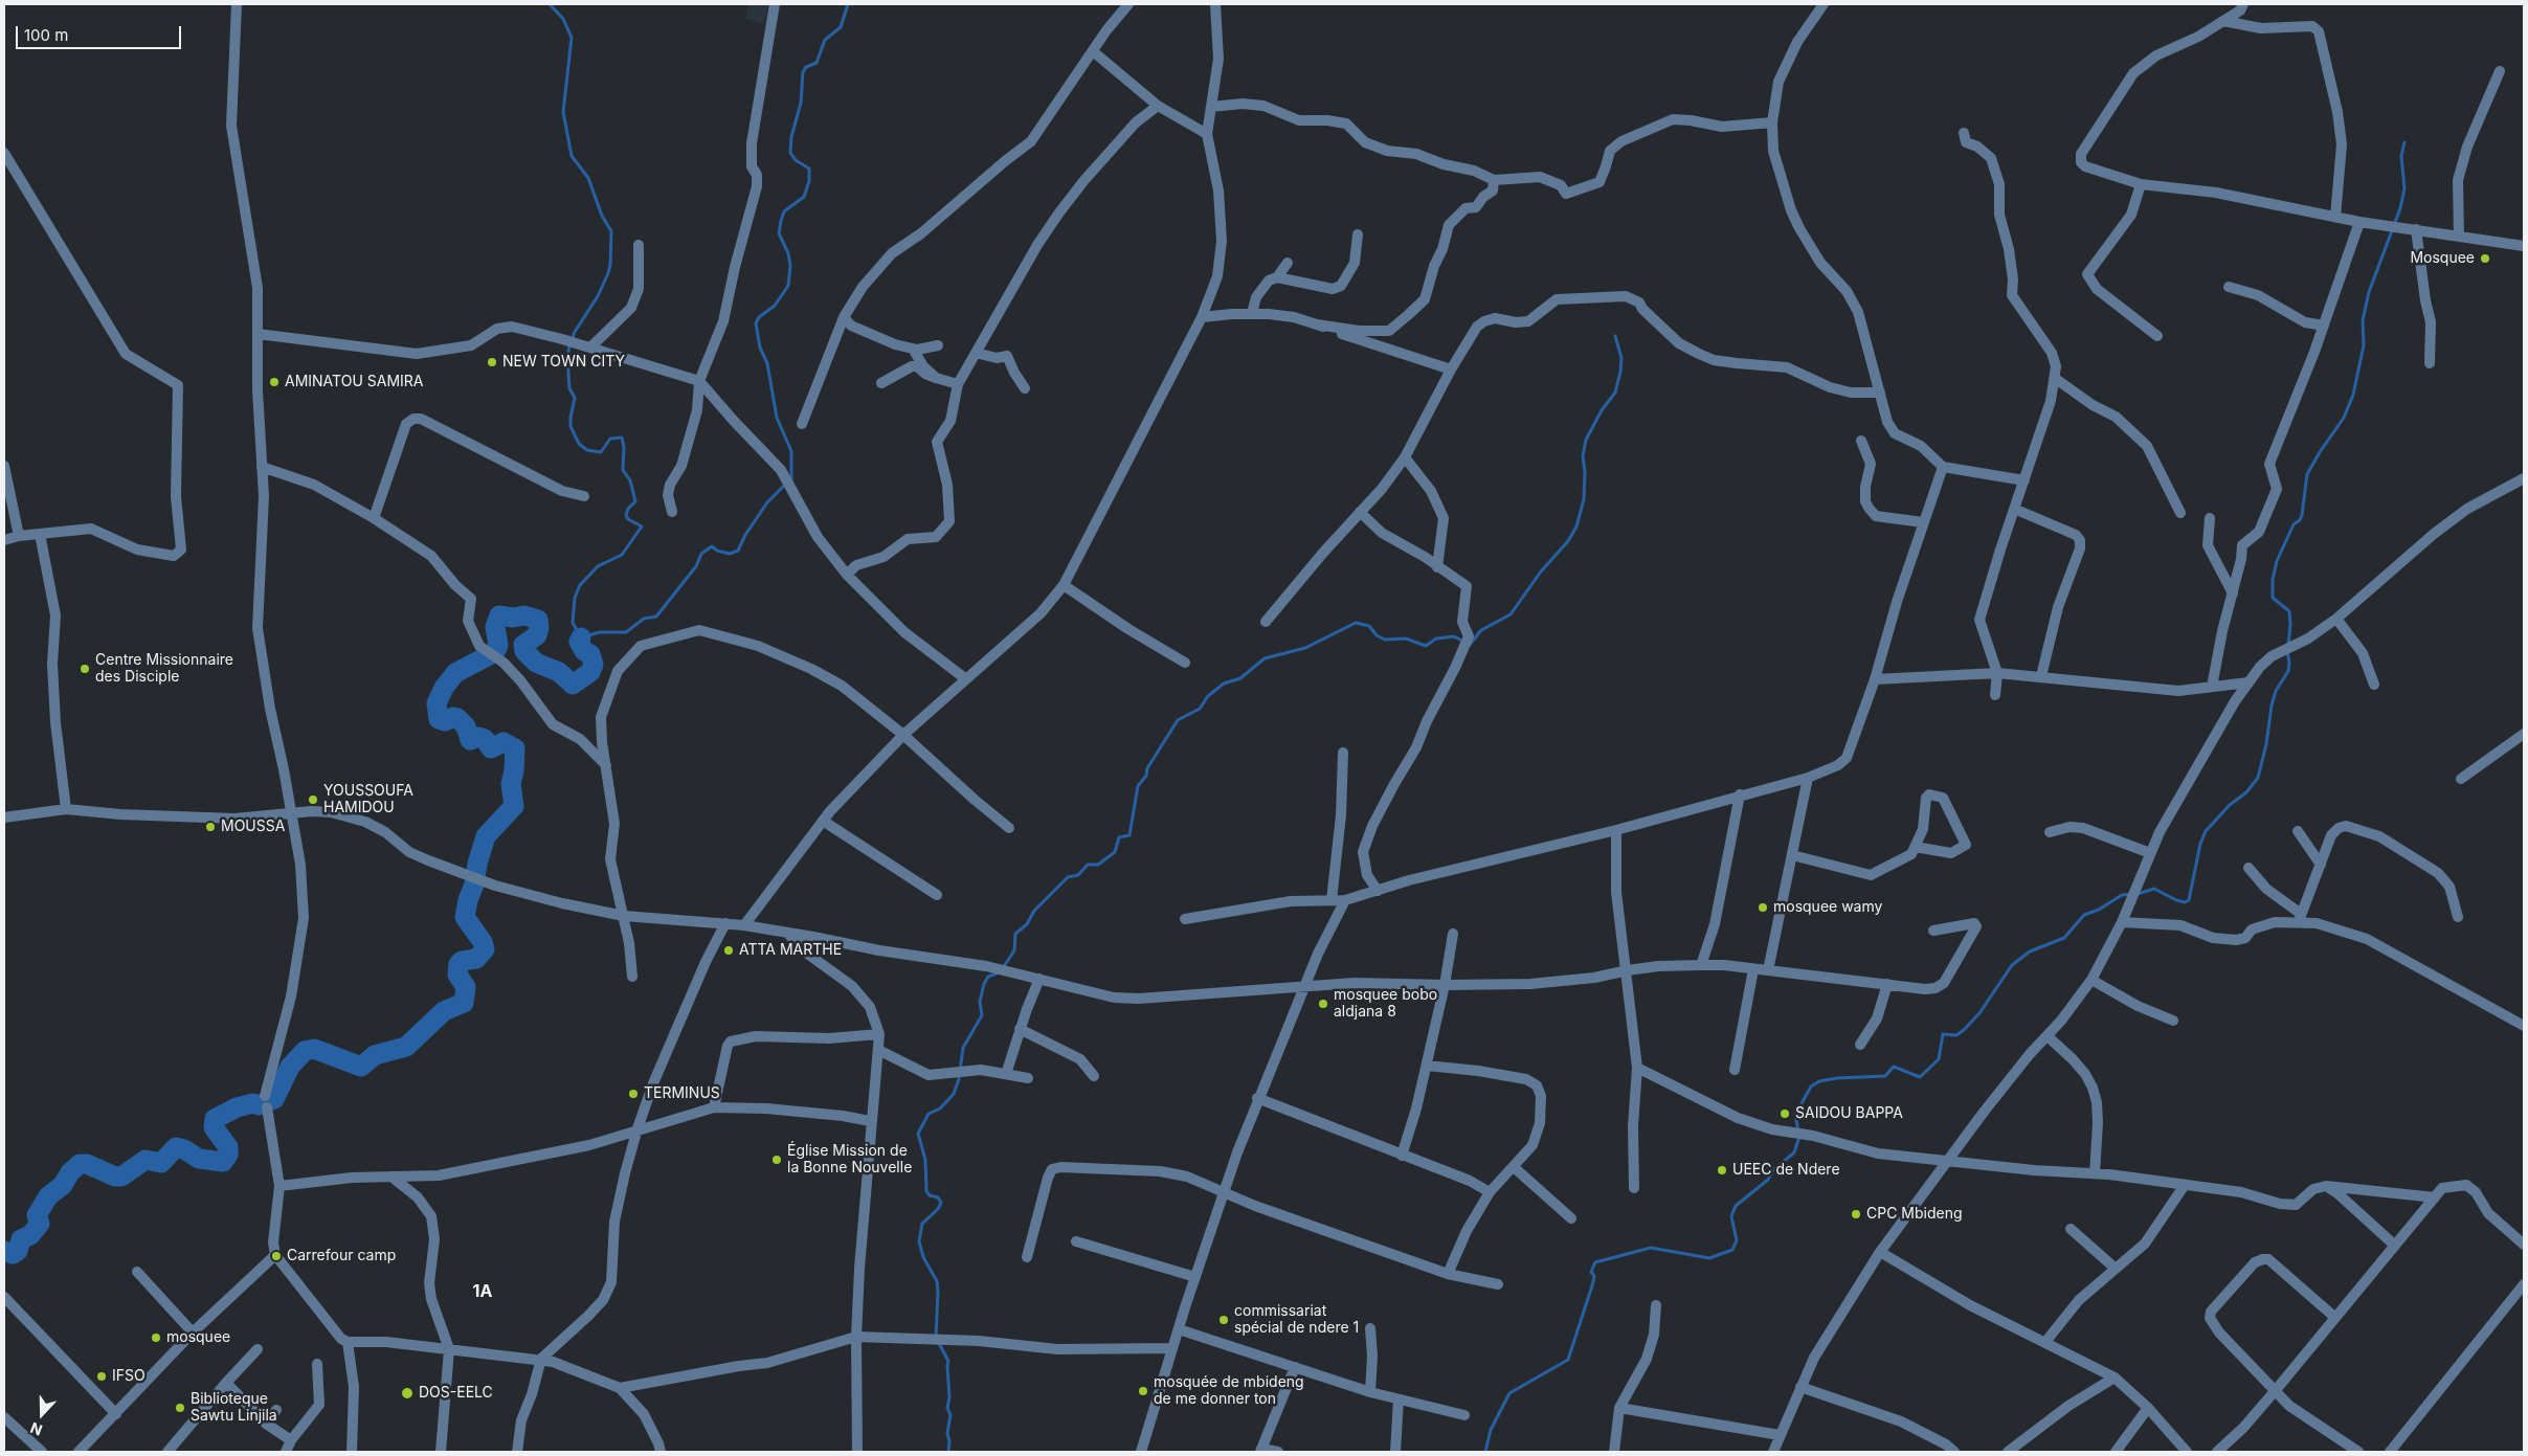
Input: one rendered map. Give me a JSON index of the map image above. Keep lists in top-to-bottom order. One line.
{"districts":["1A"],"places":["Mosquee","NEW TOWN CITY","AMINATOU SAMIRA","Centre Missionnaire des Disciple","YOUSSOUFA HAMIDOU","MOUSSA","mosquee wamy","ATTA MARTHE","mosquee bobo aldjana 8","TERMINUS","SAIDOU BAPPA","Église Mission de la Bonne Nouvelle","UEEC de Ndere","CPC Mbideng","Carrefour camp","commissariat spécial de ndere 1","mosquee","IFSO","mosquée de mbideng de me donner ton","DOS-EELC","Biblioteque Sawtu Linjila"],"scale_bar":"100 m","north":"bottom"}
